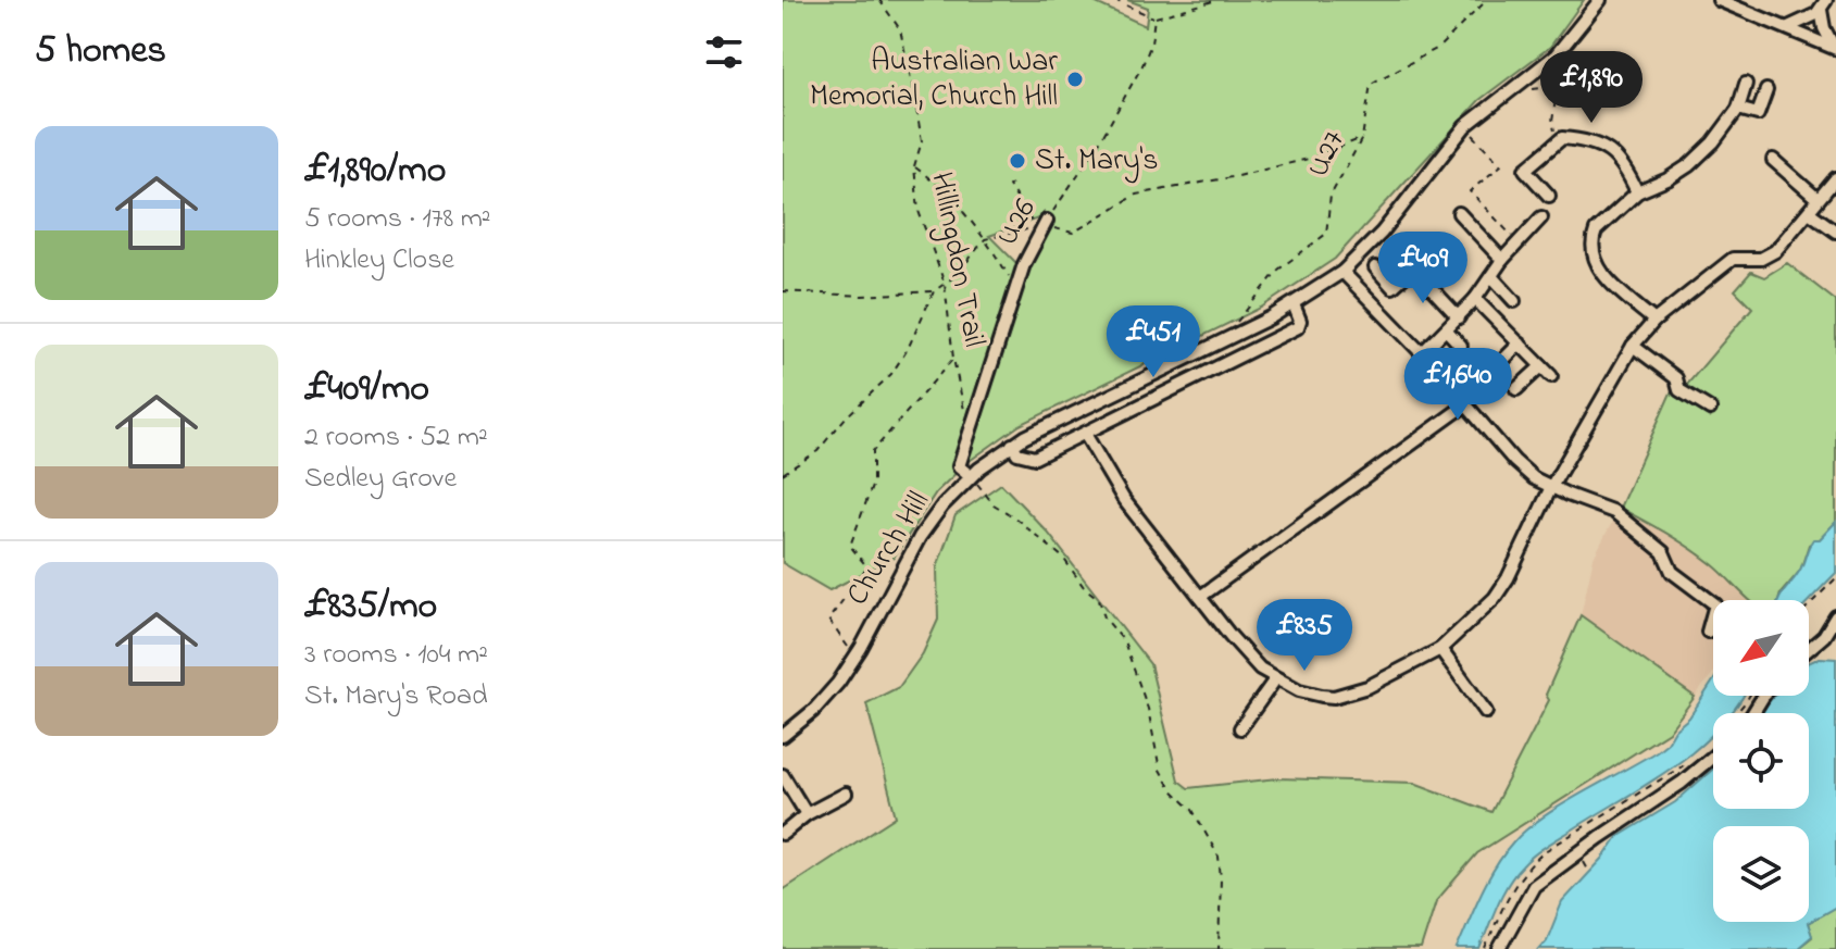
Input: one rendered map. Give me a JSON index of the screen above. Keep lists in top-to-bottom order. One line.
{"streets":{"street":["U26","Church Hill"],"path":["U27","Hillingdon Trail"]},"crossings":[["U27","Church Hill"],["U26","Hillingdon Trail"],["U26","Church Hill"]],"places":["Australian War Memorial, Church Hill","St. Mary's"],"north":"bottom left","page":{"heading":"5 homes","price":["£1,890","£409","£451","£1,640","£835"],"list":[{"name":"£1,890/mo","note":"5 rooms · 178 m² · Hinkley Close"},{"name":"£409/mo","note":"2 rooms · 52 m² · Sedley Grove"},{"name":"£835/mo","note":"3 rooms · 104 m² · St. Mary's Road"}]}}
